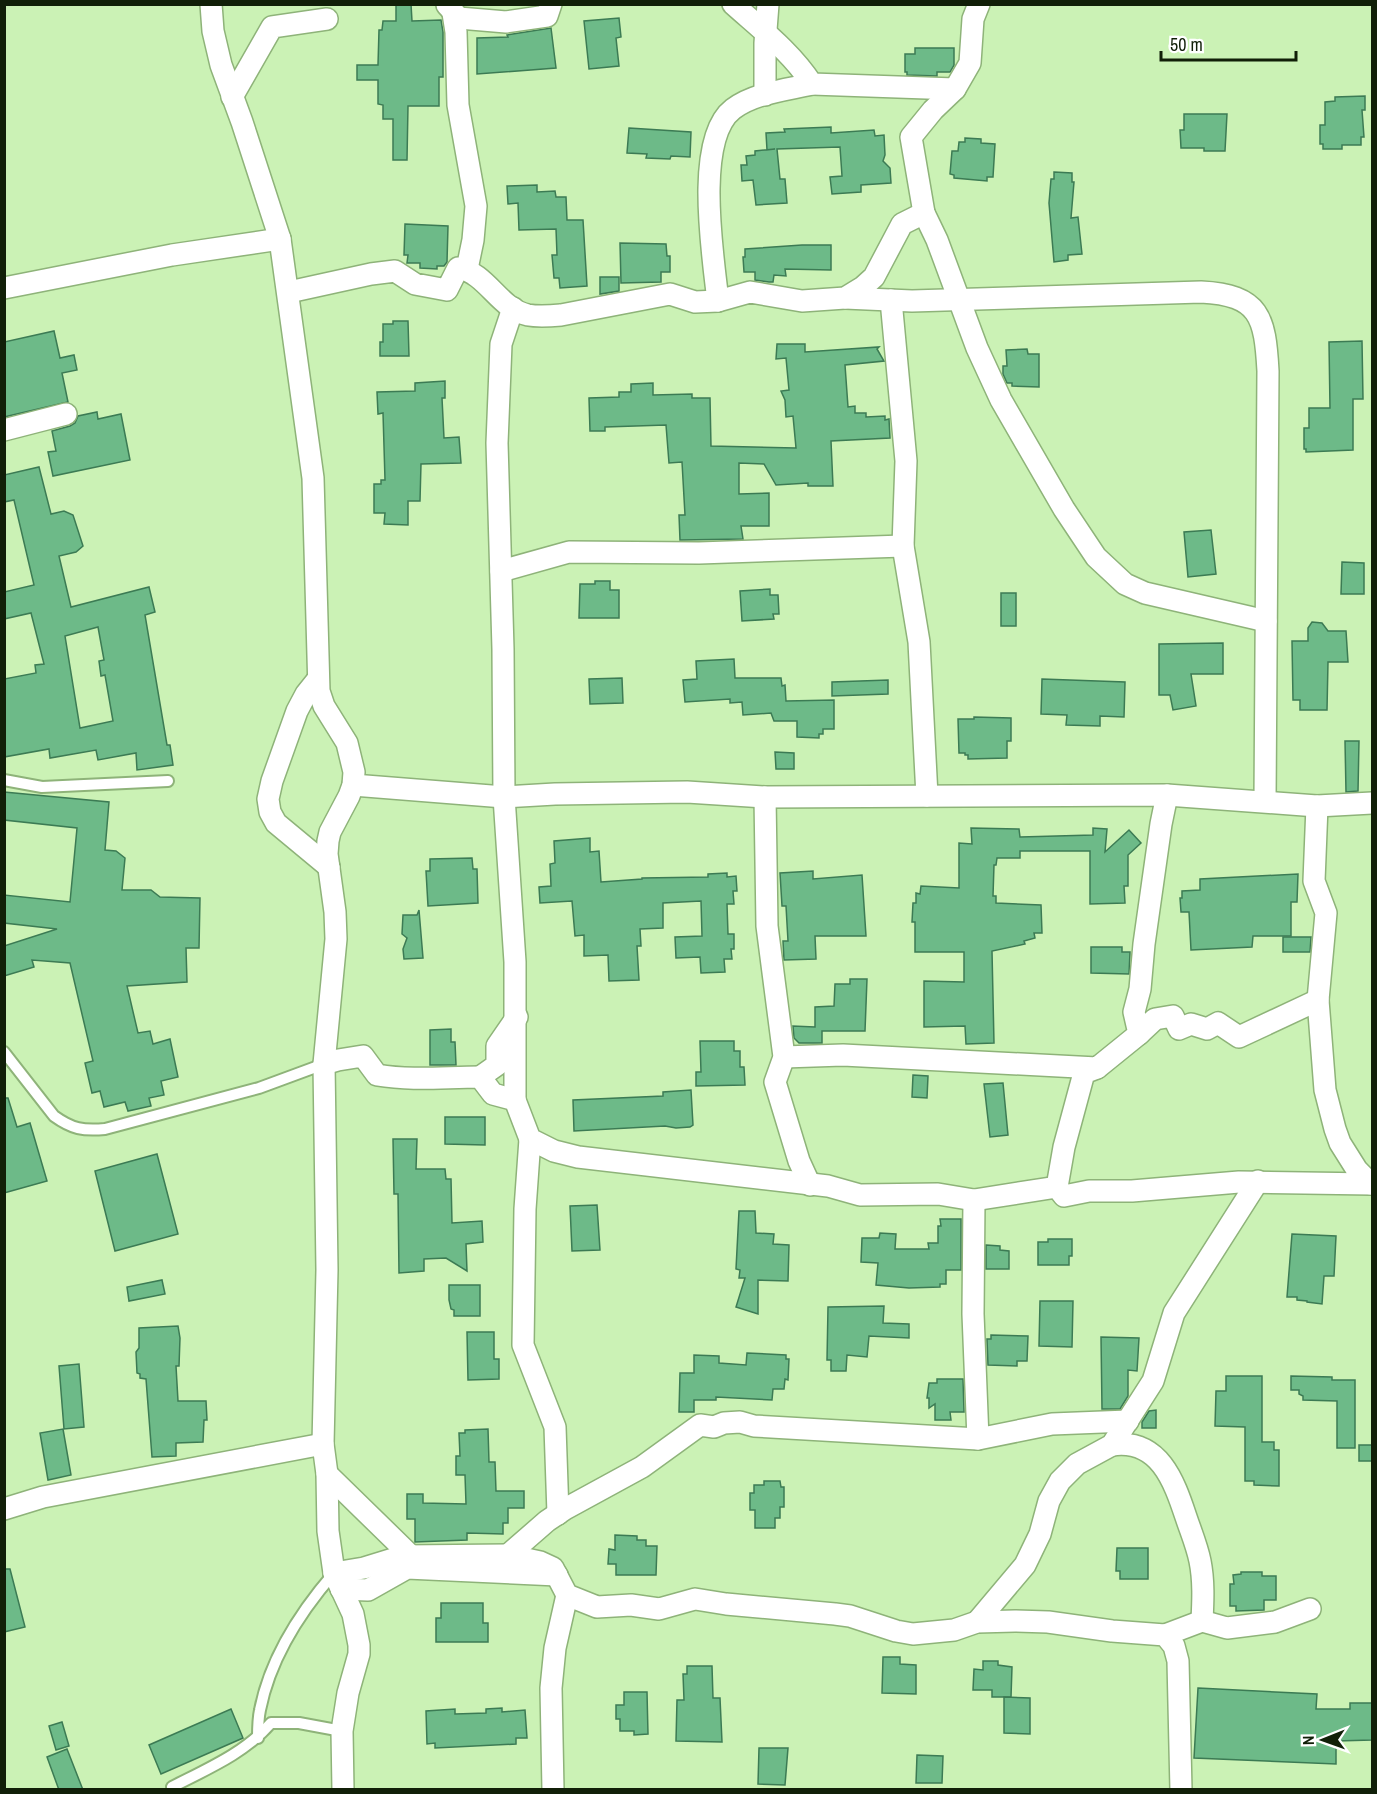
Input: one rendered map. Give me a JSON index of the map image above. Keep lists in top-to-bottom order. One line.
{"scale_bar":"50 m","north":"left"}
